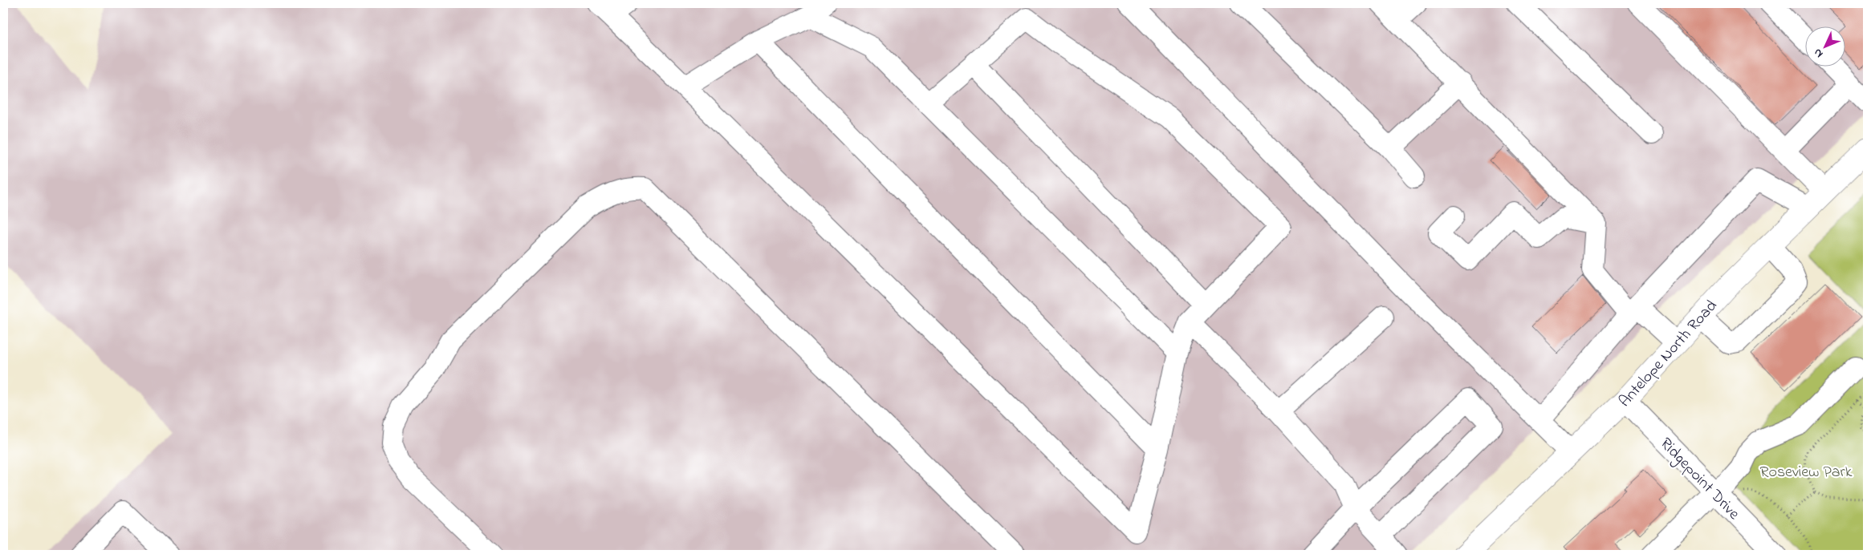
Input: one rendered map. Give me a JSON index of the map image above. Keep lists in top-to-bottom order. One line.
{"streets":{"main road":["Antelope North Road"],"street":["Ridgepoint Drive"]},"crossings":[["Antelope North Road","Ridgepoint Drive"]],"parks":["Roseview Park"],"north":"bottom left"}
